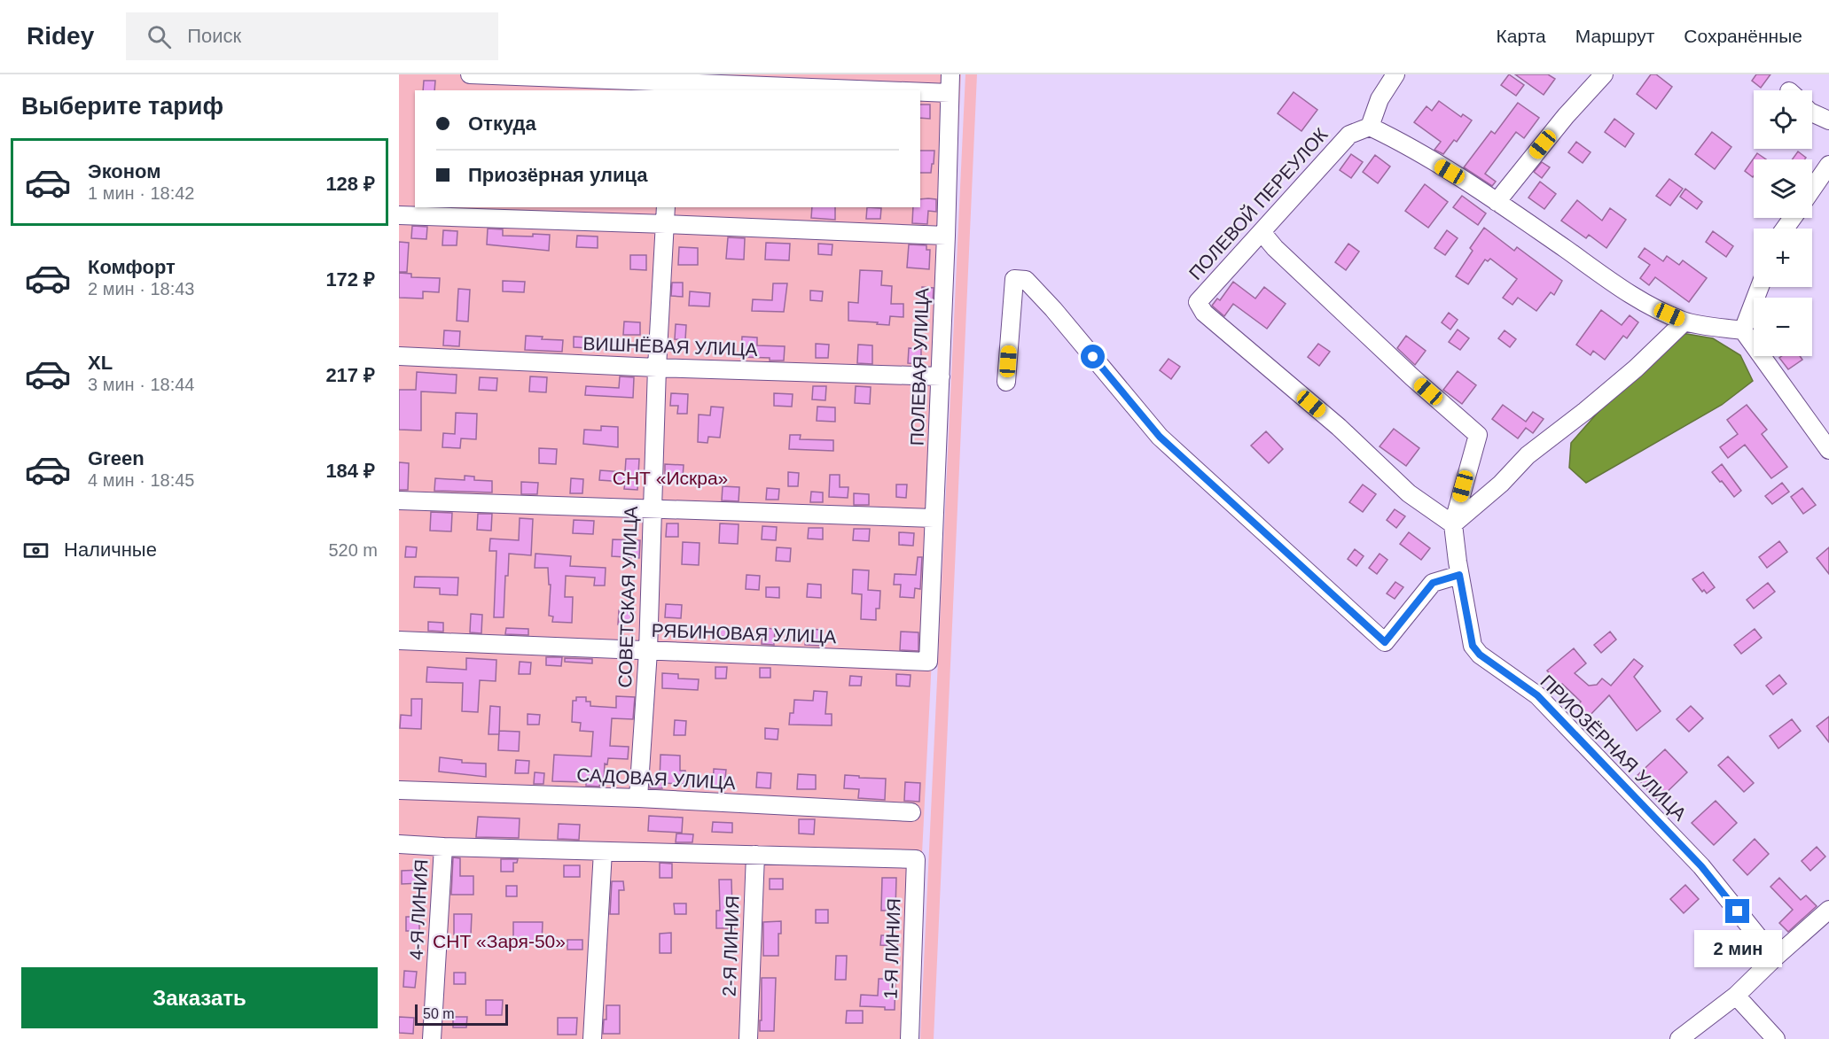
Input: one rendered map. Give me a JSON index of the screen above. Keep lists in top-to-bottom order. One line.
{"streets":{"street":["ПОЛЕВОЙ ПЕРЕУЛОК","ВИШНЁВАЯ УЛИЦА","ПОЛЕВАЯ УЛИЦА","СОВЕТСКАЯ УЛИЦА","РЯБИНОВАЯ УЛИЦА","ПРИОЗЁРНАЯ УЛИЦА","САДОВАЯ УЛИЦА","4-Я ЛИНИЯ","2-Я ЛИНИЯ","1-Я ЛИНИЯ"]},"crossings":[["ПОЛЕВОЙ ПЕРЕУЛОК","ПРИОЗЁРНАЯ УЛИЦА"],["ВИШНЁВАЯ УЛИЦА","ПОЛЕВАЯ УЛИЦА"],["ВИШНЁВАЯ УЛИЦА","СОВЕТСКАЯ УЛИЦА"],["ПОЛЕВАЯ УЛИЦА","РЯБИНОВАЯ УЛИЦА"],["СОВЕТСКАЯ УЛИЦА","РЯБИНОВАЯ УЛИЦА"],["СОВЕТСКАЯ УЛИЦА","САДОВАЯ УЛИЦА"],["2-Я ЛИНИЯ","1-Я ЛИНИЯ"]],"parks":["СНТ «Искра»","СНТ «Заря-50»"],"scale_bar":"50 m","page":{"header":"Ridey","search":"Поиск","nav":["Карта","Маршрут","Сохранённые"],"heading":"Выберите тариф","map_buttons":["+","−"],"banner":["Откуда","Приозёрная улица"],"list":[{"name":"Эконом","note":"1 мин · 18:42","value":"128 ₽"},{"name":"Комфорт","note":"2 мин · 18:43","value":"172 ₽"},{"name":"XL","note":"3 мин · 18:44","value":"217 ₽"},{"name":"Green","note":"4 мин · 18:45","value":"184 ₽"}],"pay":["Наличные","520 m"],"bubble":"2 мин","buttons":"Заказать","scale":"50 m"}}
